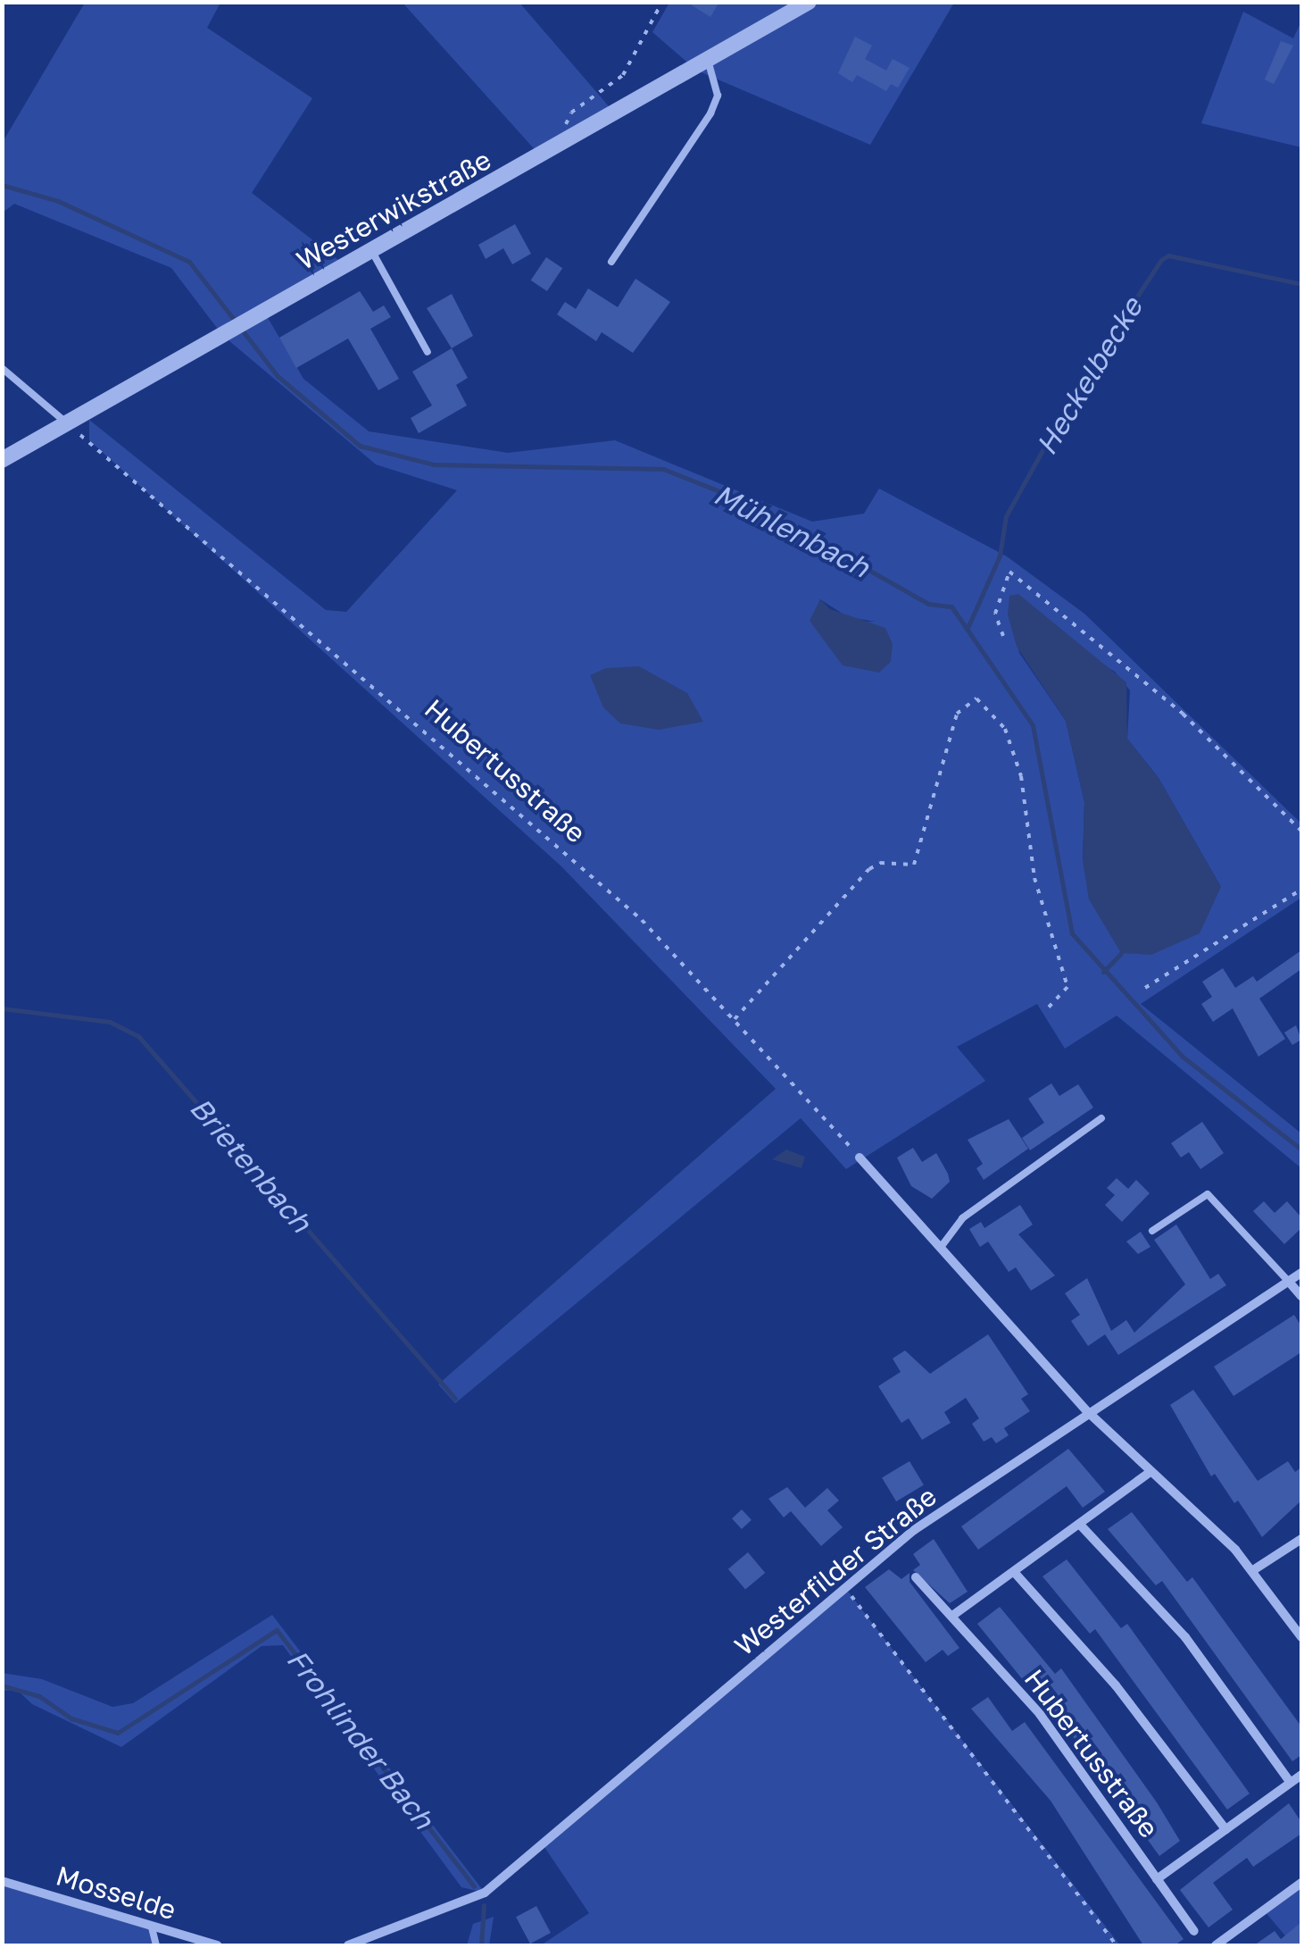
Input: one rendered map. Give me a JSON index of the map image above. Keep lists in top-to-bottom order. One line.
{"streets":{"street":["Westerwikstraße","Hubertusstraße","Westerfilder Straße","Mosselde"]},"crossings":[["Westerwikstraße","Hubertusstraße"]],"water":["Heckelbecke","Mühlenbach","Brietenbach","Frohlinder Bach"]}
